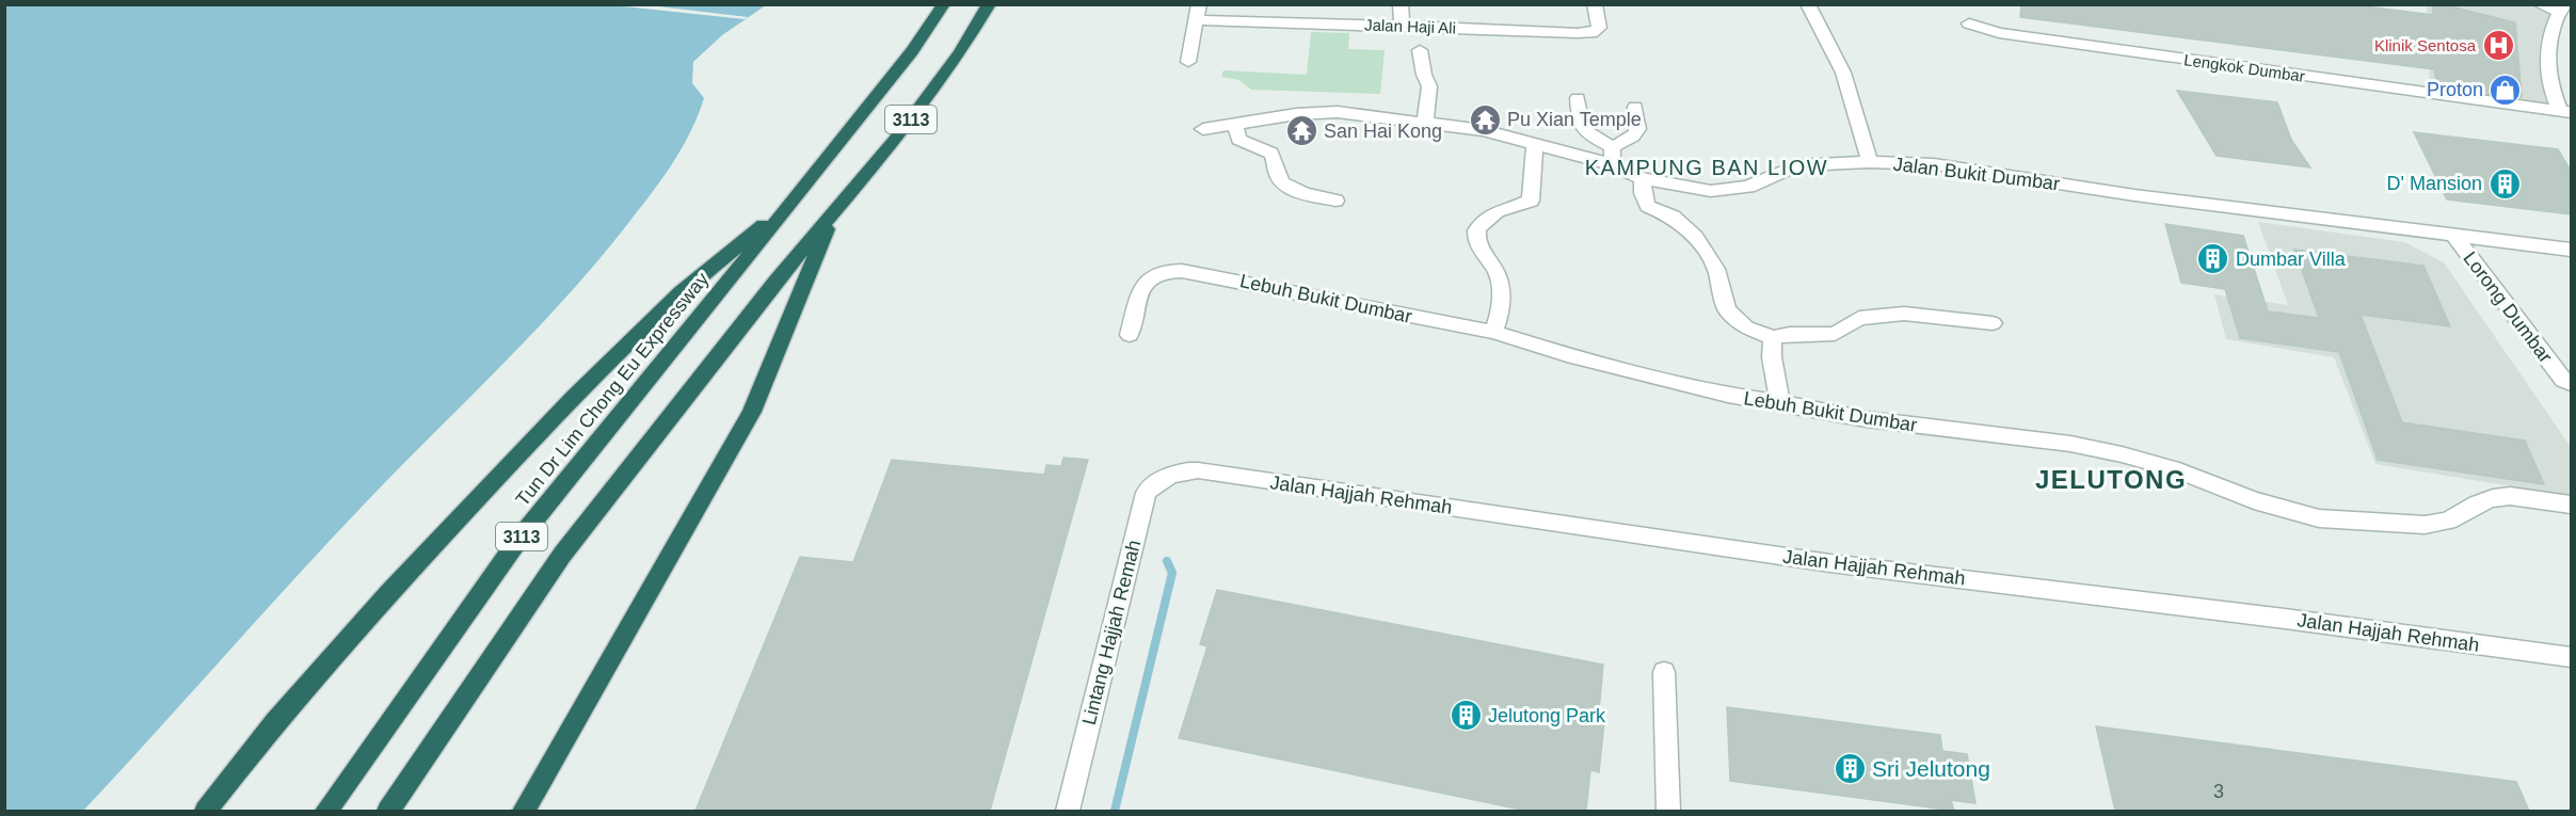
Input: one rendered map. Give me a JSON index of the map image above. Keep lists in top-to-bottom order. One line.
{"streets":{"highway":["3113","Tun Dr Lim Chong Eu Expressway"],"street":["Jalan Haji Ali","Lengkok Dumbar","Jalan Bukit Dumbar","Lebuh Bukit Dumbar","Lorong Dumbar","Jalan Hajjah Rehmah","Lintang Hajjah Remah"]},"crossings":[["Jalan Bukit Dumbar","Lorong Dumbar"],["Jalan Hajjah Rehmah","Lintang Hajjah Remah"]],"districts":["KAMPUNG BAN LIOW","JELUTONG"],"places":{"hospital":["Klinik Sentosa"],"shop":["Proton"],"temple":["Pu Xian Temple","San Hai Kong"],"building":["D' Mansion","Dumbar Villa","Jelutong Park","Sri Jelutong"]},"house_numbers":["3"]}
